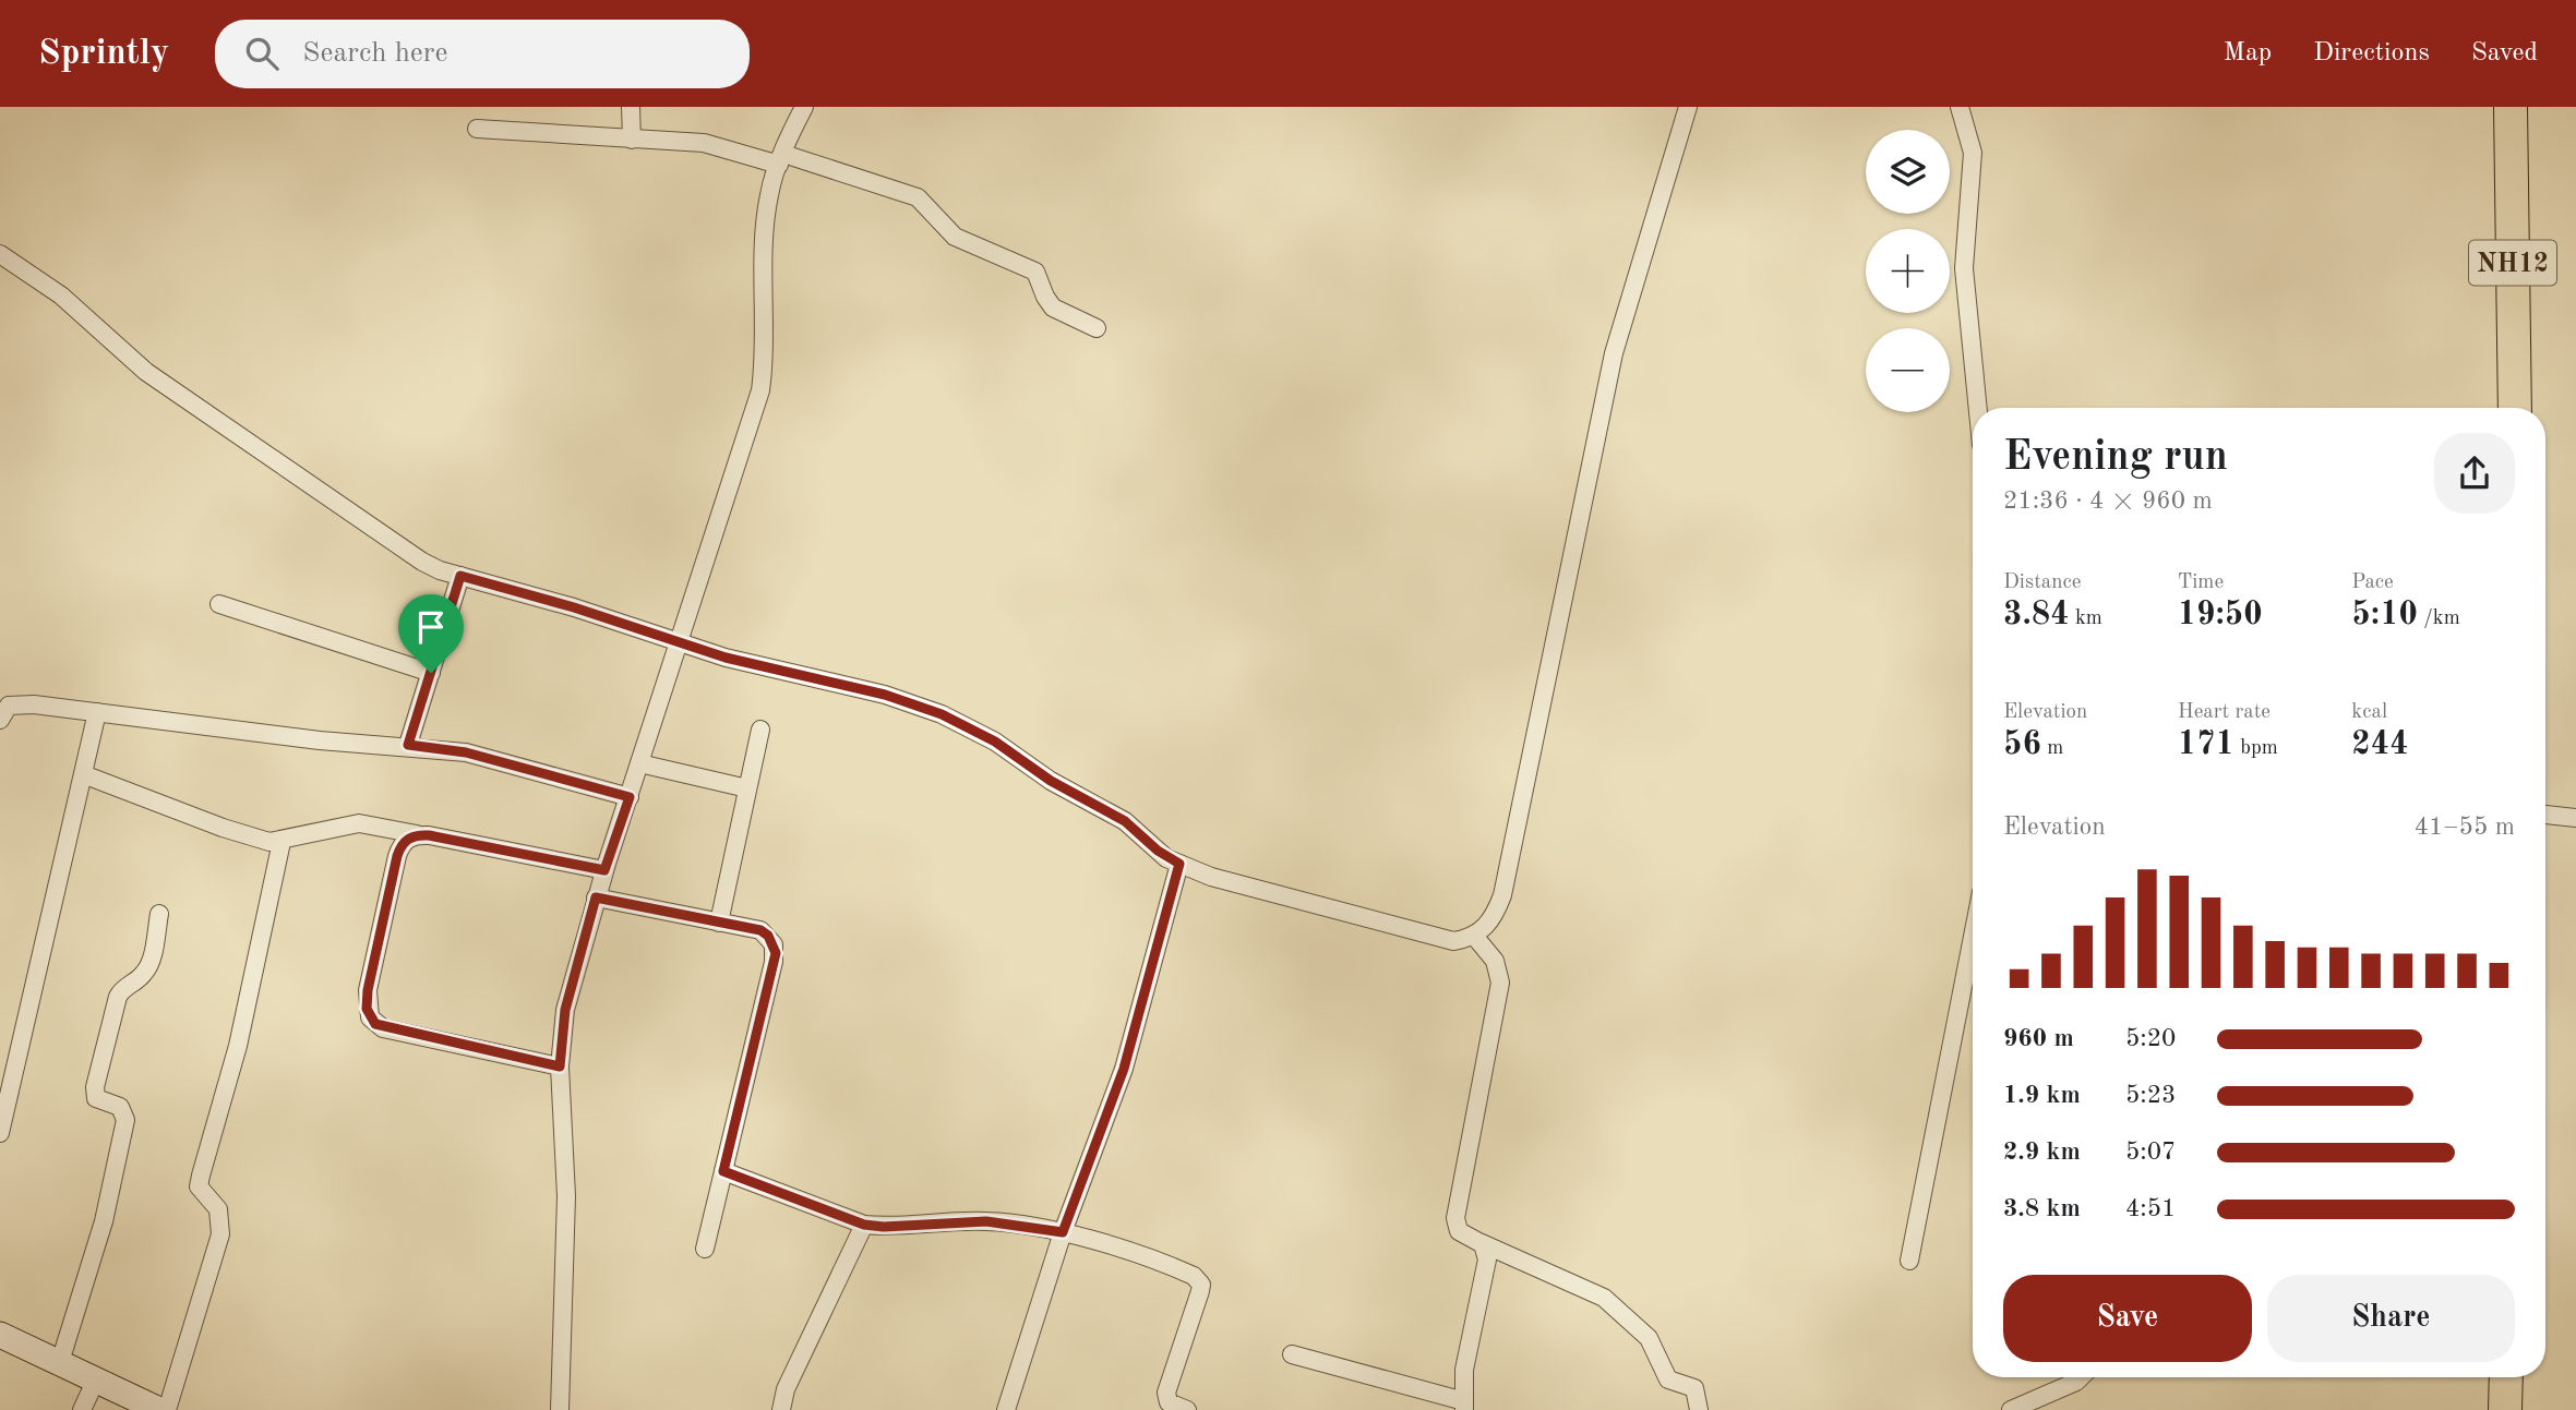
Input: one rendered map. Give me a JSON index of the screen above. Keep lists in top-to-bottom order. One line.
{"streets":{"highway":["NH12"]},"page":{"header":"Sprintly","search":"Search here","nav":["Map","Directions","Saved"],"map_buttons":["+","−"],"heading":["Evening run","21:36 · 4 × 960 m"],"stats":[["Distance","3.84 km"],["Time","19:50"],["Pace","5:10 /km"],["Elevation","56 m"],["Heart rate","171 bpm"],["kcal","244"]],"chart":["Elevation","41–55 m"],"list":[{"name":"960 m","note":"5:20"},{"name":"1.9 km","note":"5:23"},{"name":"2.9 km","note":"5:07"},{"name":"3.8 km","note":"4:51"}],"buttons":["Save","Share"]}}
